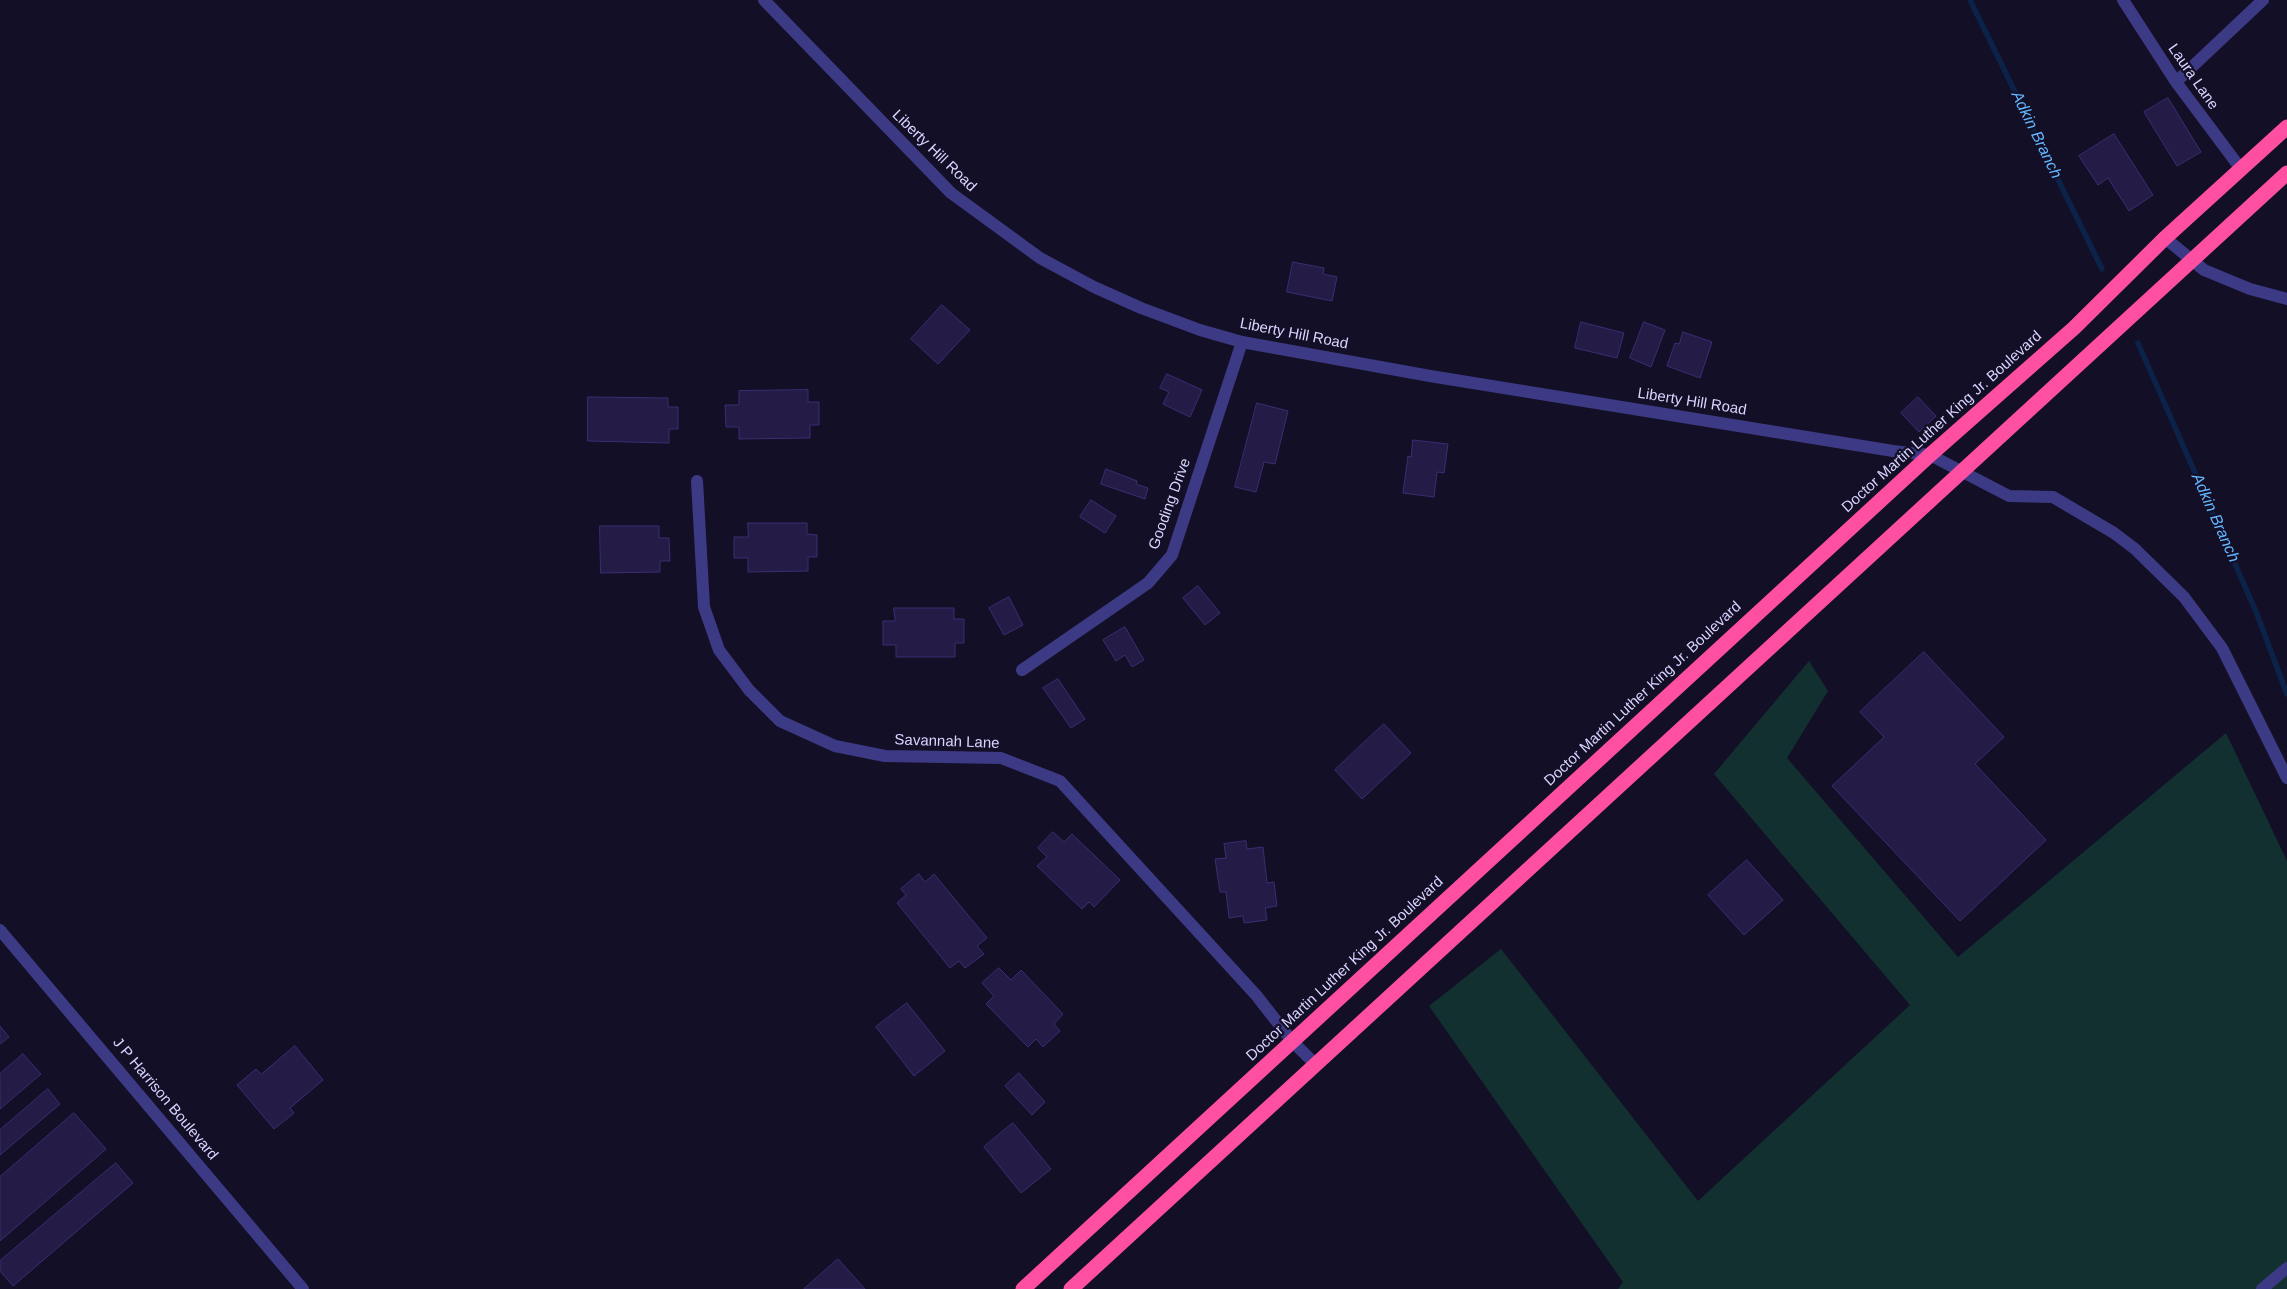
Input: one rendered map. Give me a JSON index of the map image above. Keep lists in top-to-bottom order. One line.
{"streets":{"highway":["Doctor Martin Luther King Jr. Boulevard"],"street":["Laura Lane","Liberty Hill Road","Gooding Drive","Savannah Lane","J P Harrison Boulevard"]},"crossings":[["Laura Lane","Doctor Martin Luther King Jr. Boulevard"],["Liberty Hill Road","Doctor Martin Luther King Jr. Boulevard"],["Liberty Hill Road","Gooding Drive"],["Doctor Martin Luther King Jr. Boulevard","Savannah Lane"]],"water":["Adkin Branch"]}
